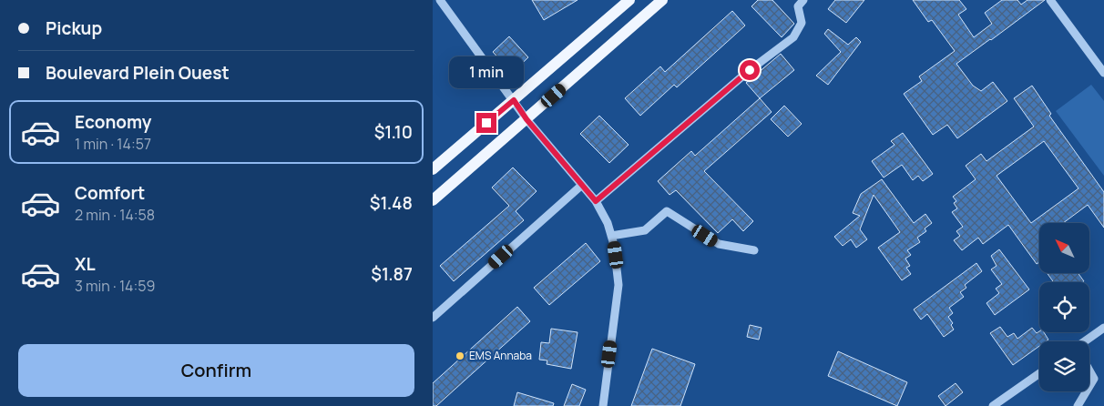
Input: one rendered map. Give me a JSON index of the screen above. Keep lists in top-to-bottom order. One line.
{"places":["EMS Annaba"],"north":"top left","page":{"banner":["Pickup","Boulevard Plein Ouest"],"bubble":"1 min","list":[{"name":"Economy","note":"1 min · 14:57","value":"$1.10"},{"name":"Comfort","note":"2 min · 14:58","value":"$1.48"},{"name":"XL","note":"3 min · 14:59","value":"$1.87"}],"buttons":"Confirm"}}
